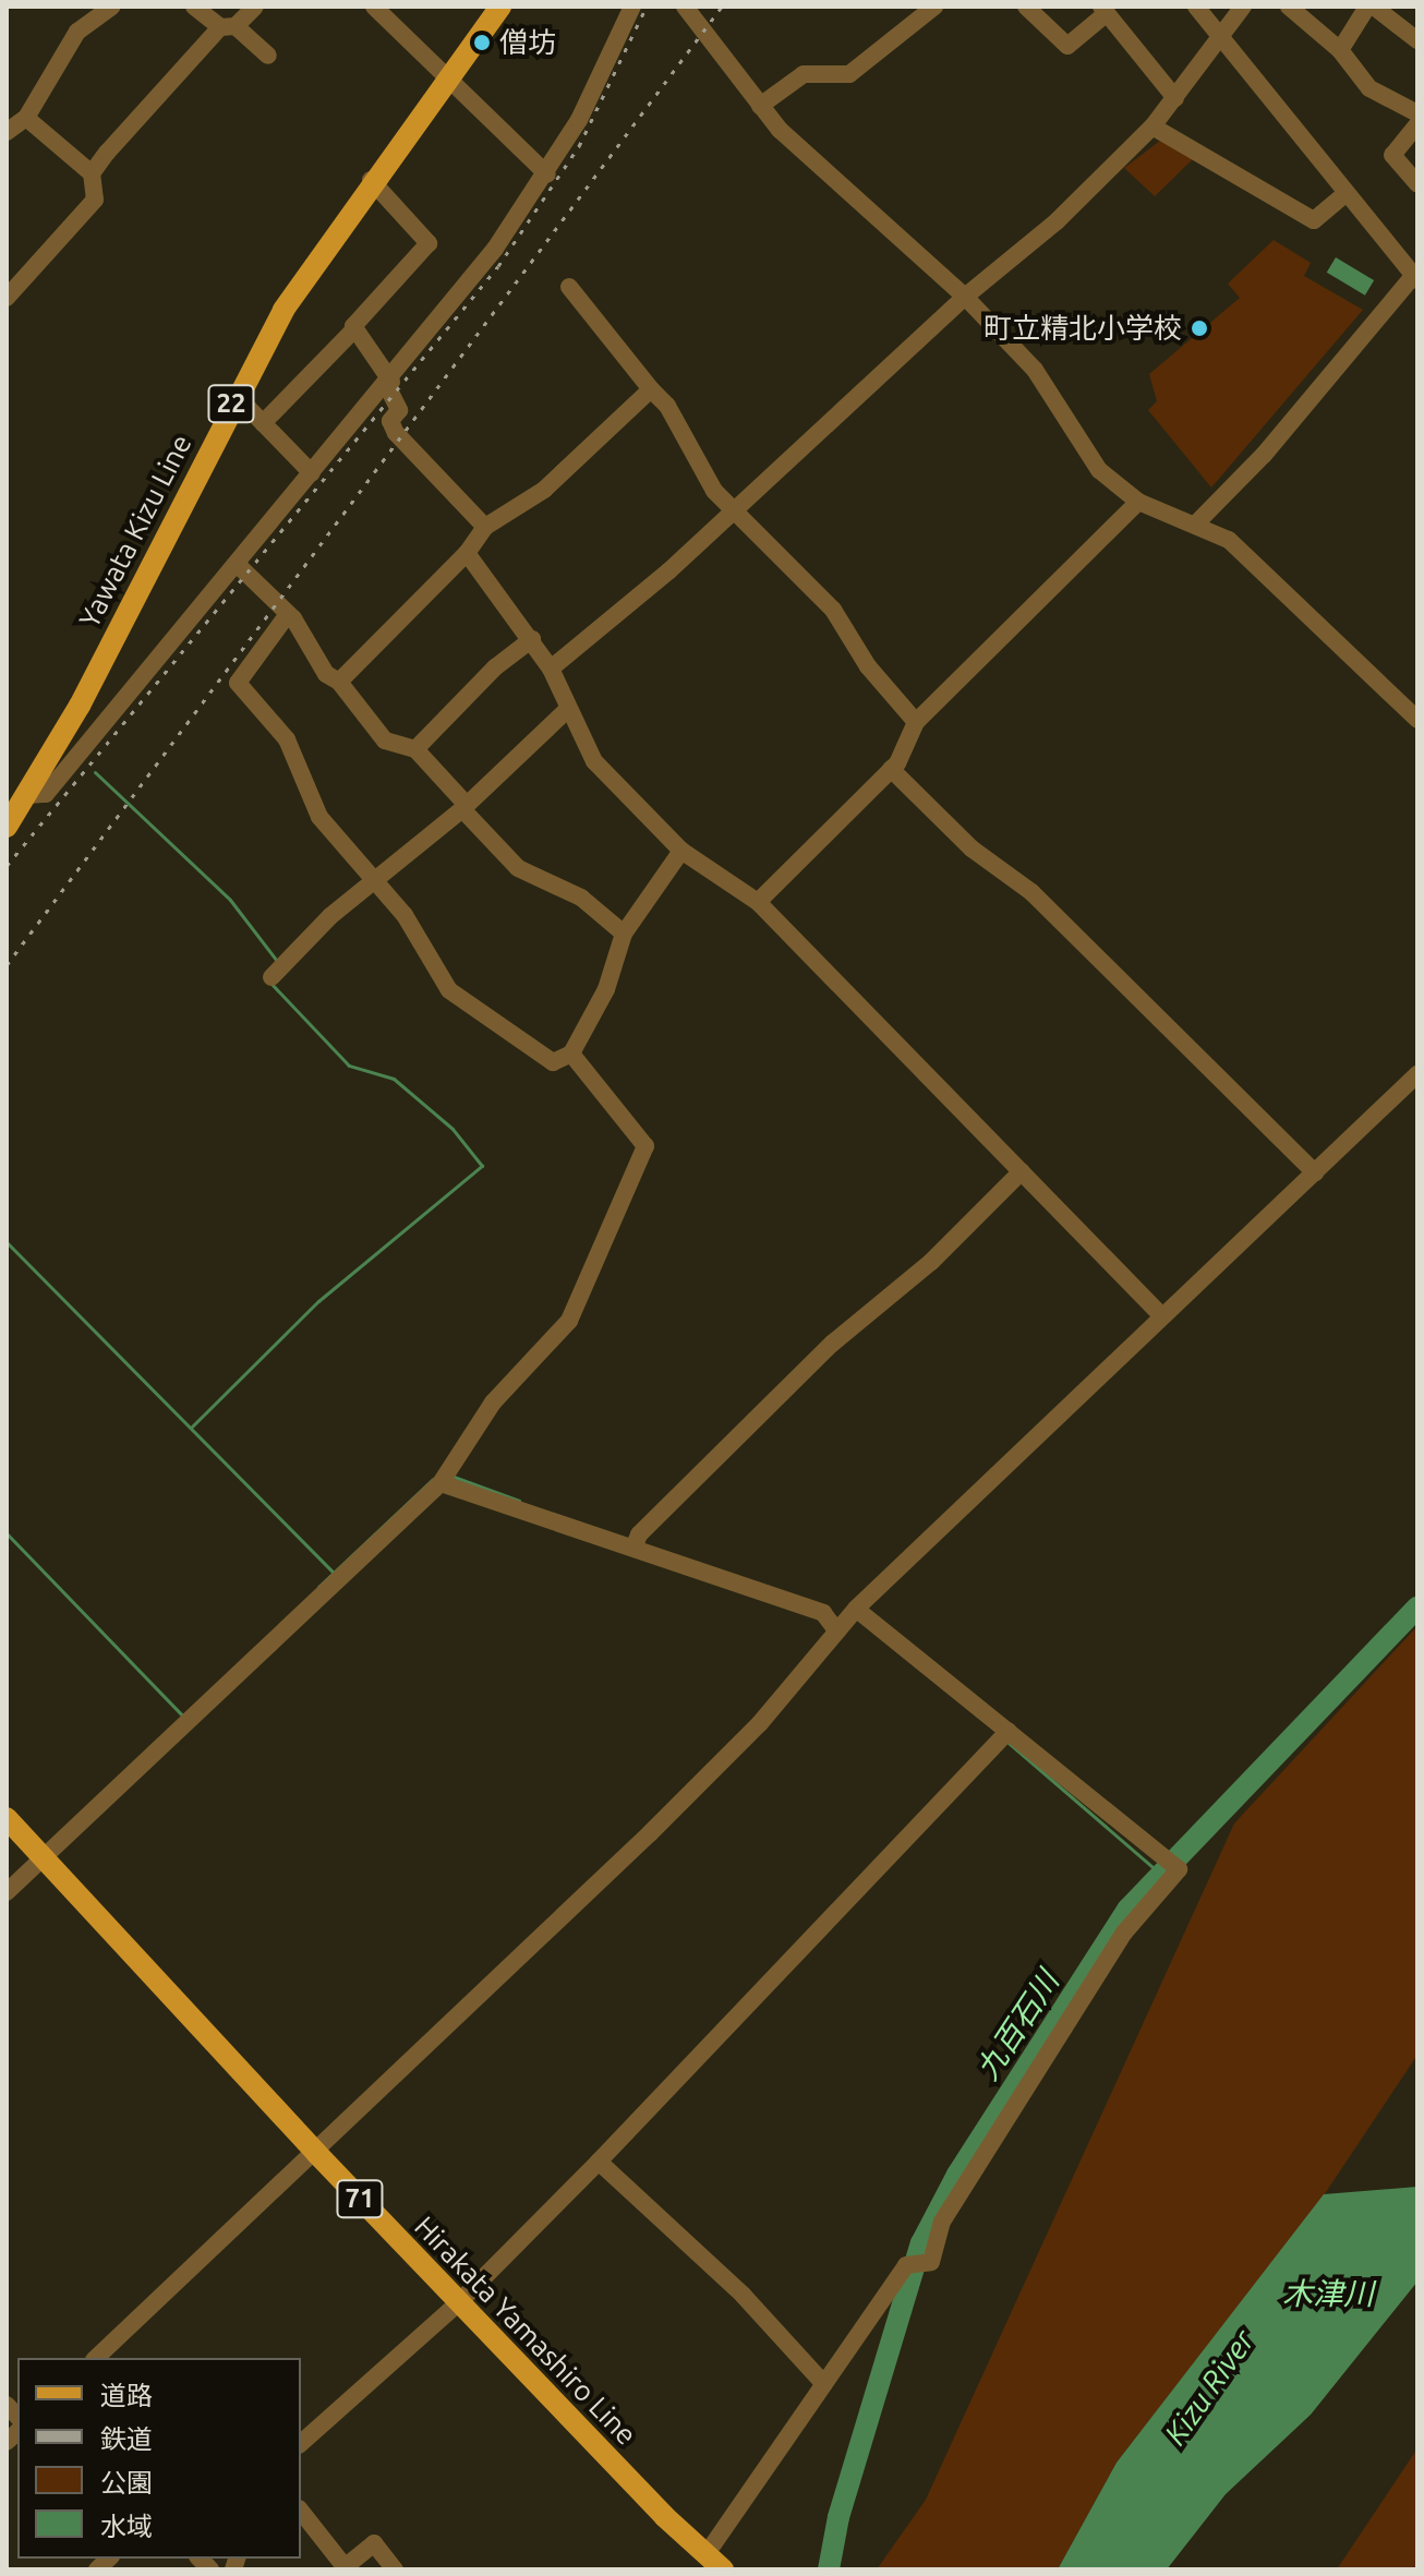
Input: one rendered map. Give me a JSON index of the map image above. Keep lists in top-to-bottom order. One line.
{"streets":{"main road":["22","Yawata Kizu Line","71","Hirakata Yamashiro Line"]},"water":["九百石川","木津川","Kizu River"],"places":["僧坊","町立精北小学校"],"legend":["道路","鉄道","公園","水域"]}
